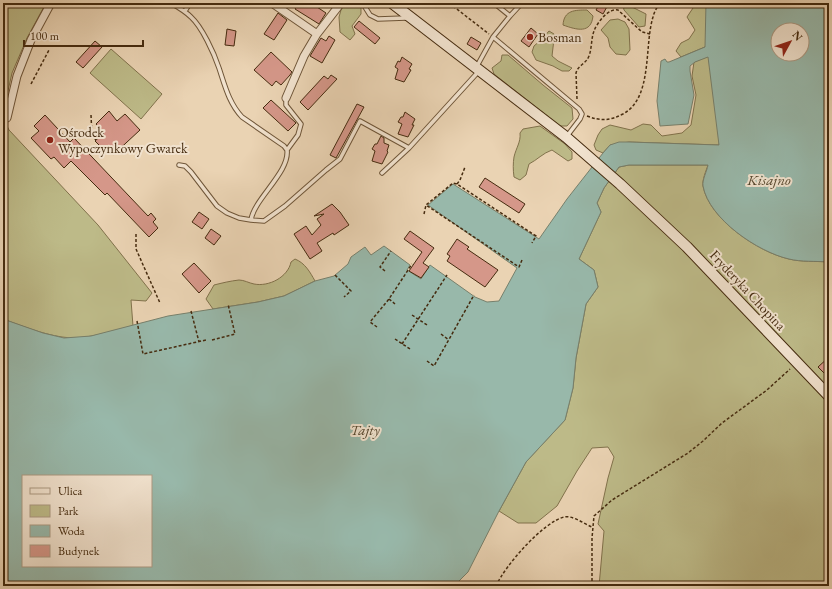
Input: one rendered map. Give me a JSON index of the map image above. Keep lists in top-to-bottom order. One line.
{"streets":{"main road":["Fryderyka Chopina"]},"water":["Kisajno","Tajty"],"places":["Bosman","Ośrodek Wypoczynkowy Gwarek"],"legend":["Ulica","Park","Woda","Budynek"],"scale_bar":"100 m","north":"top right"}
